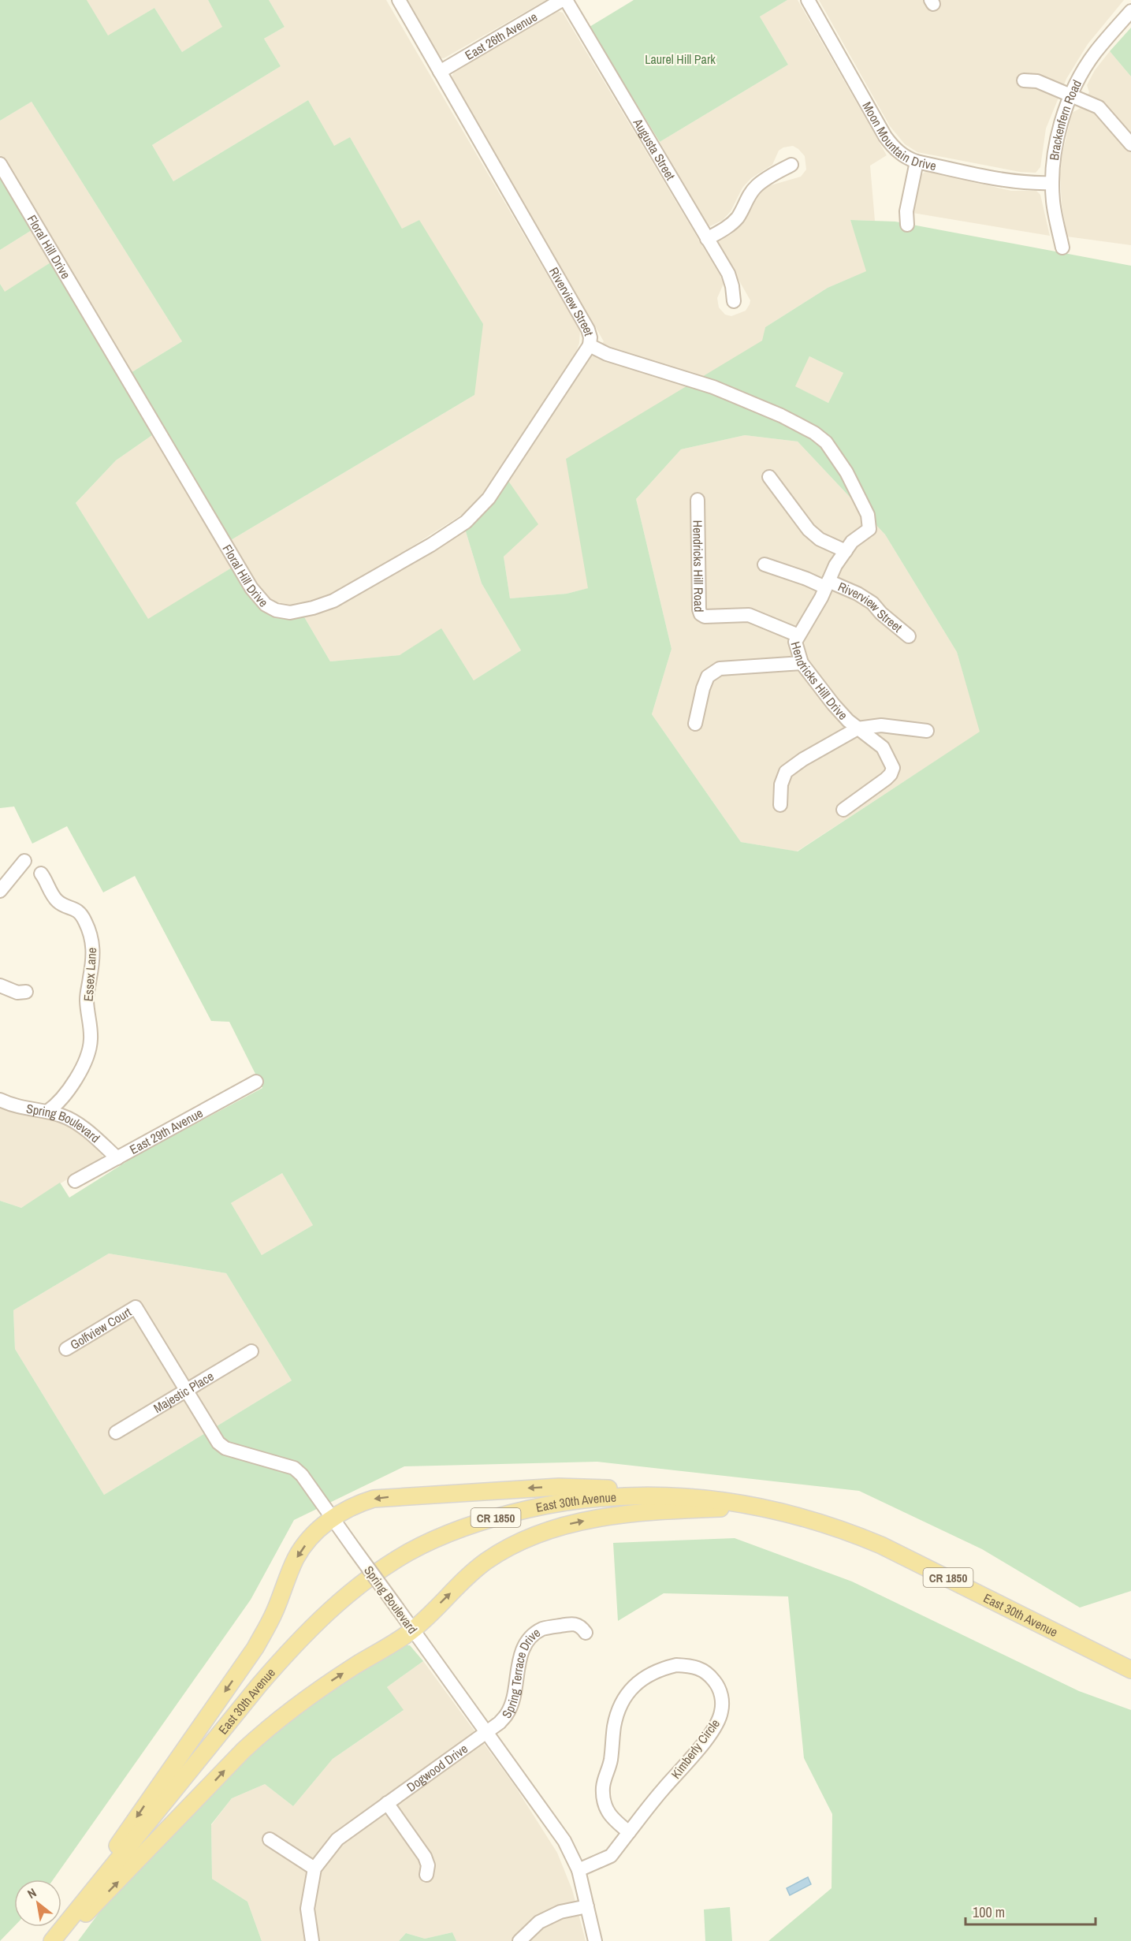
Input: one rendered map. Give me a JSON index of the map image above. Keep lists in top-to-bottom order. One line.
{"streets":{"main road":["East 30th Avenue","CR 1850"],"street":["East 26th Avenue","Brackenfern Road","Moon Mountain Drive","Augusta Street","Floral Hill Drive","Riverview Street","Hendricks Hill Road","Hendricks Hill Drive","Essex Lane","Spring Boulevard","East 29th Avenue","Golfview Court","Majestic Place","Spring Terrace Drive","Kimberly Circle","Dogwood Drive"]},"crossings":[["East 26th Avenue","Riverview Street"],["Brackenfern Road","Moon Mountain Drive"],["Floral Hill Drive","Riverview Street"],["Riverview Street","Hendricks Hill Drive"],["Hendricks Hill Road","Hendricks Hill Drive"],["Essex Lane","Spring Boulevard"],["Spring Boulevard","East 29th Avenue"],["Spring Boulevard","Golfview Court"],["Spring Boulevard","Majestic Place"],["Spring Boulevard","Spring Terrace Drive"],["Spring Boulevard","Kimberly Circle"],["Spring Boulevard","Dogwood Drive"],["Spring Terrace Drive","Dogwood Drive"]],"parks":["Laurel Hill Park"],"scale_bar":"100 m","north":"top left"}
